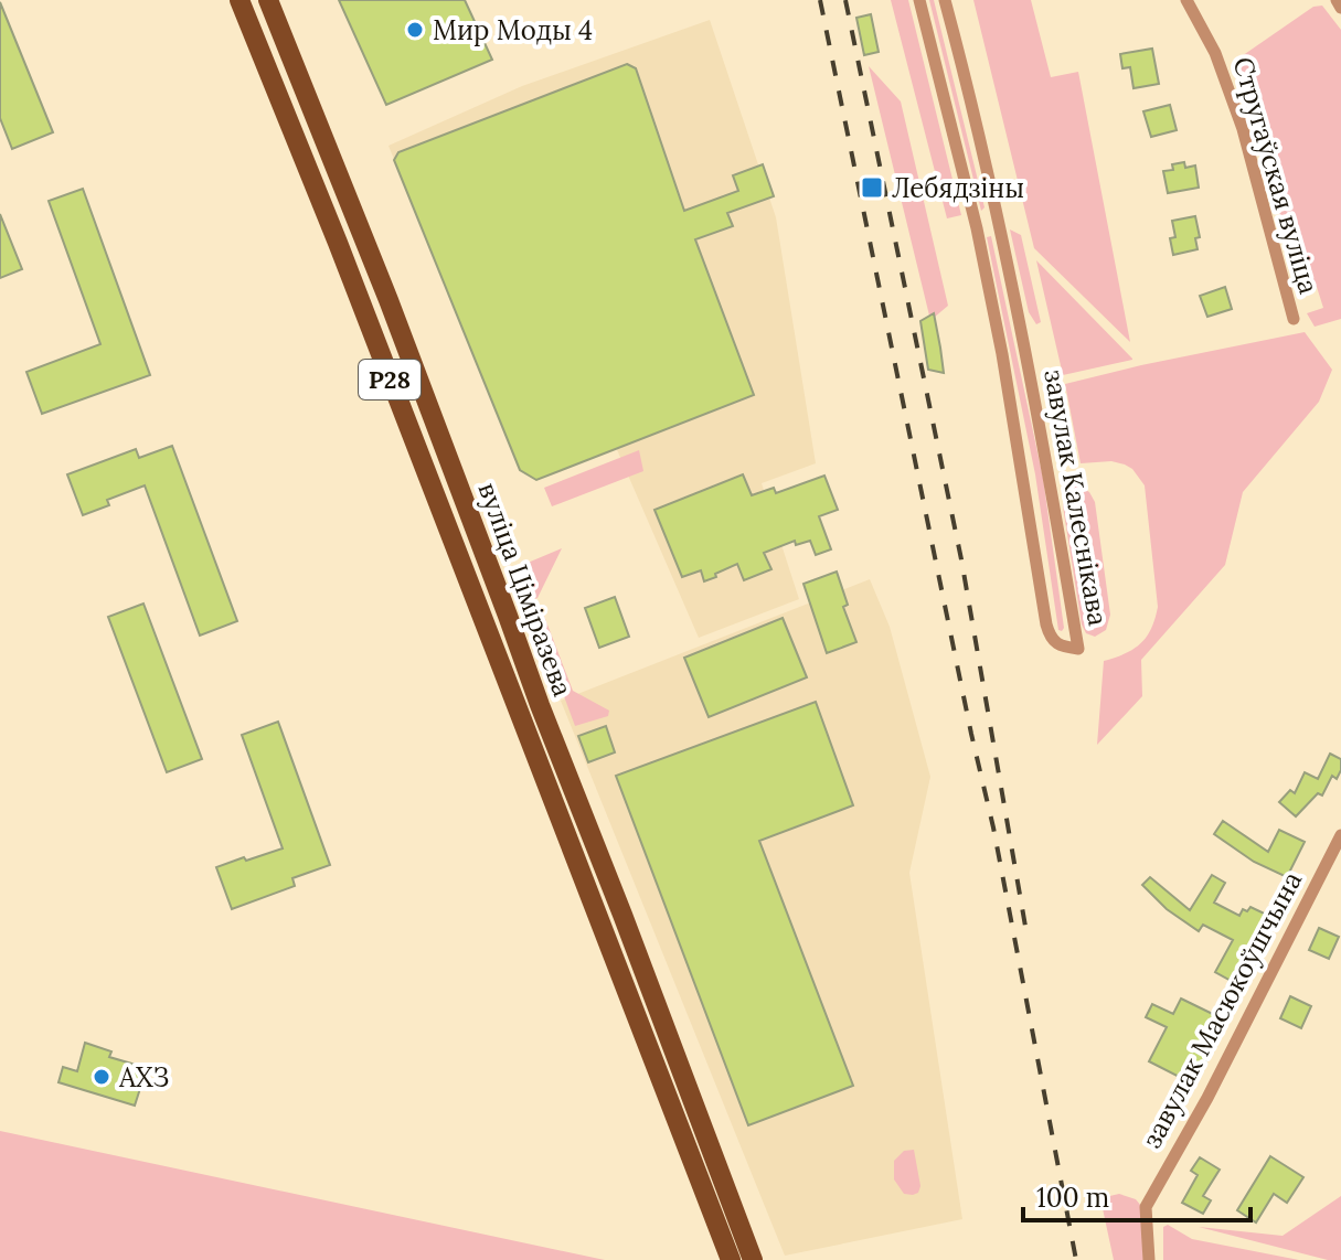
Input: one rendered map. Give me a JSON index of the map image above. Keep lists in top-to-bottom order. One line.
{"streets":{"main road":["Р28","вуліца Ціміразева"],"street":["Стругаўская вуліца","завулак Калеснікава","завулак Масюкоўшчына"]},"places":{"other":["Мир Моды 4","АХЗ"],"transit":["Лебядзіны"]},"scale_bar":"100 m"}
